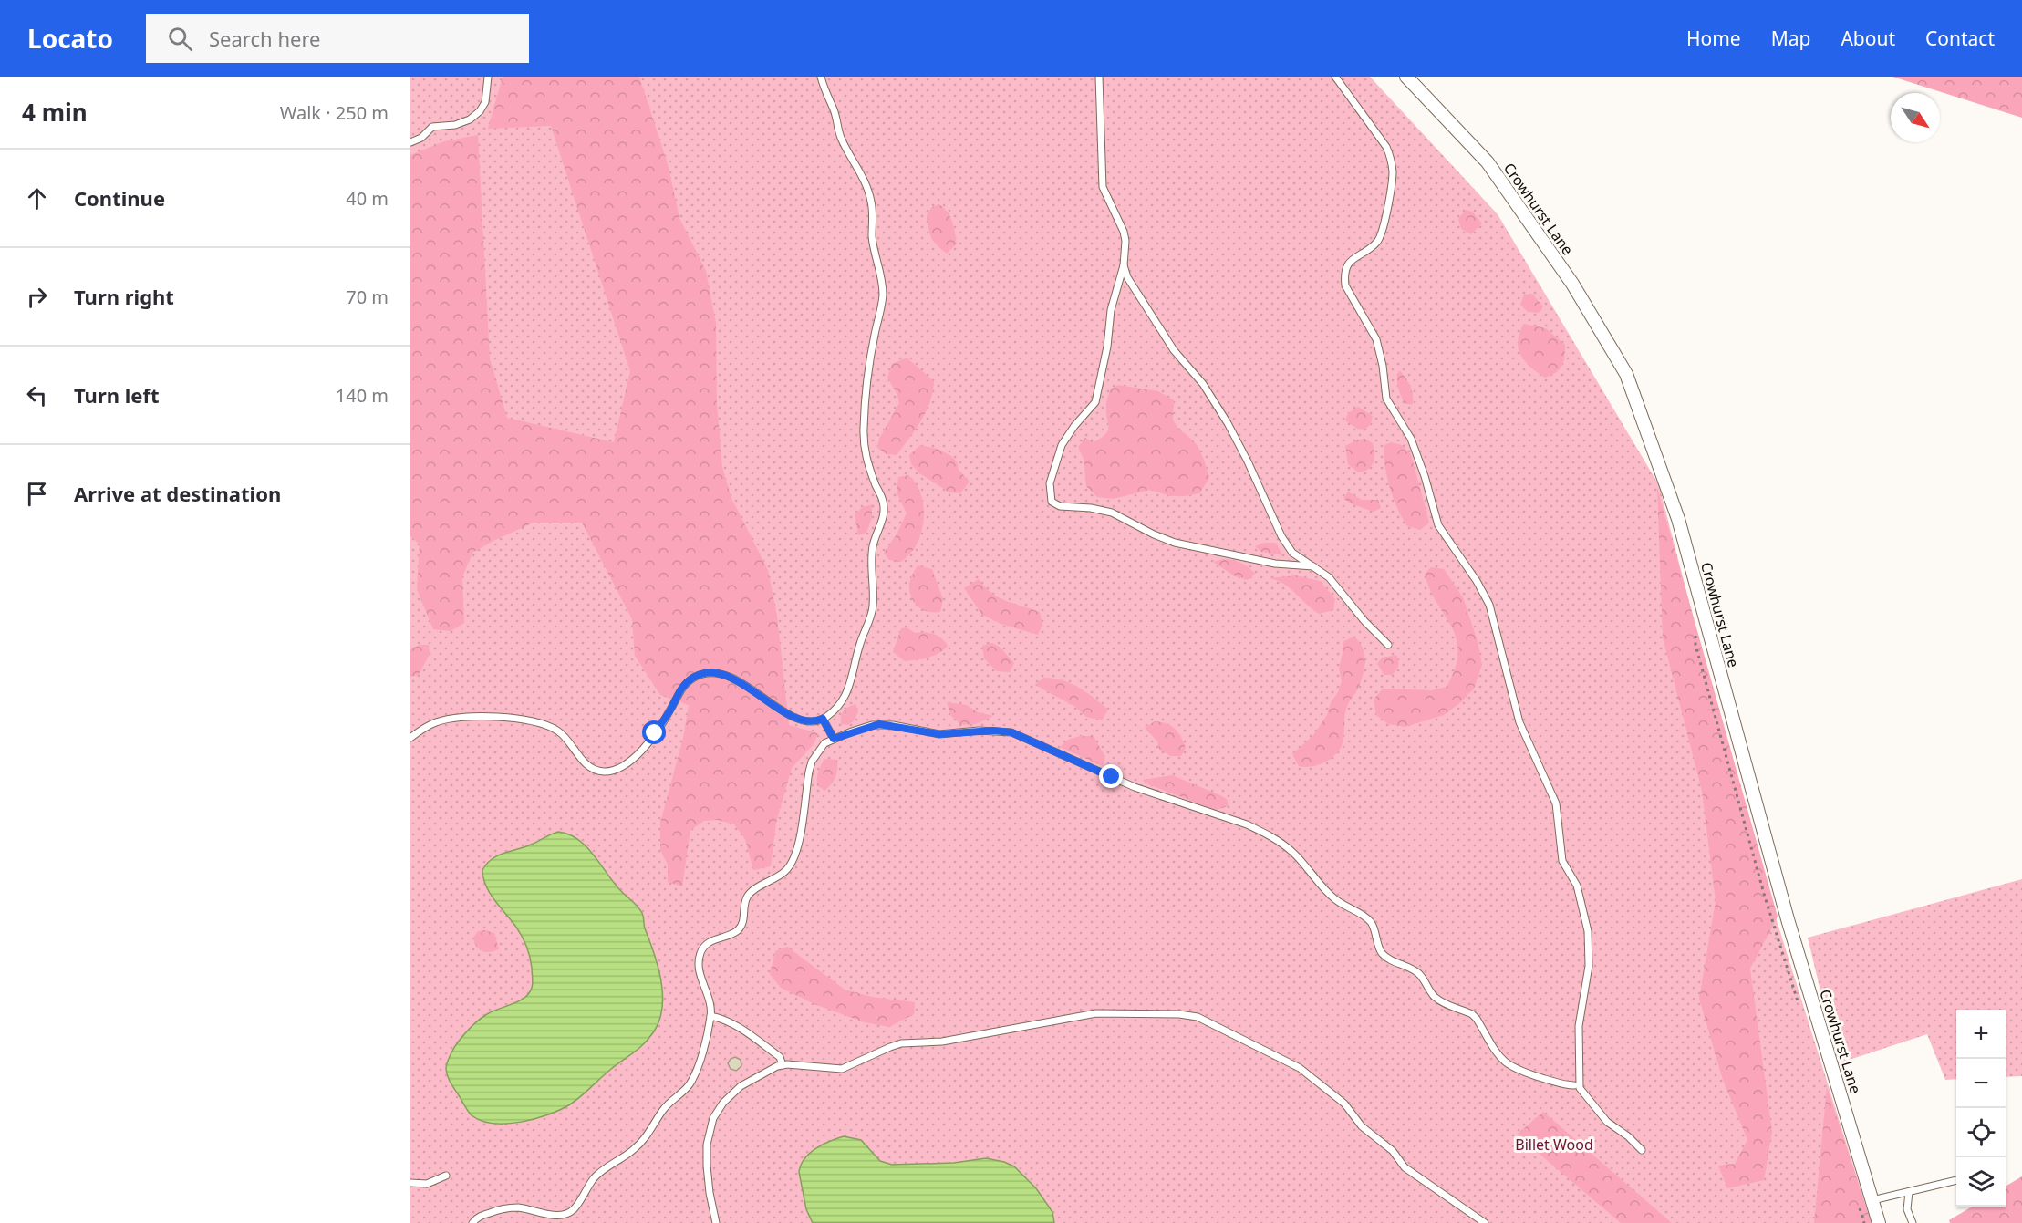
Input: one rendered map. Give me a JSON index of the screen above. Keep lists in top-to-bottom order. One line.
{"streets":{"street":["Crowhurst Lane"]},"parks":["Billet Wood"],"north":"bottom right","page":{"header":"Locato","search":"Search here","nav":["Home","Map","About","Contact"],"heading":["4 min","Walk · 250 m"],"list":[["Continue","40 m"],["Turn right","70 m"],["Turn left","140 m"],"Arrive at destination"],"map_buttons":["+","−"]}}
